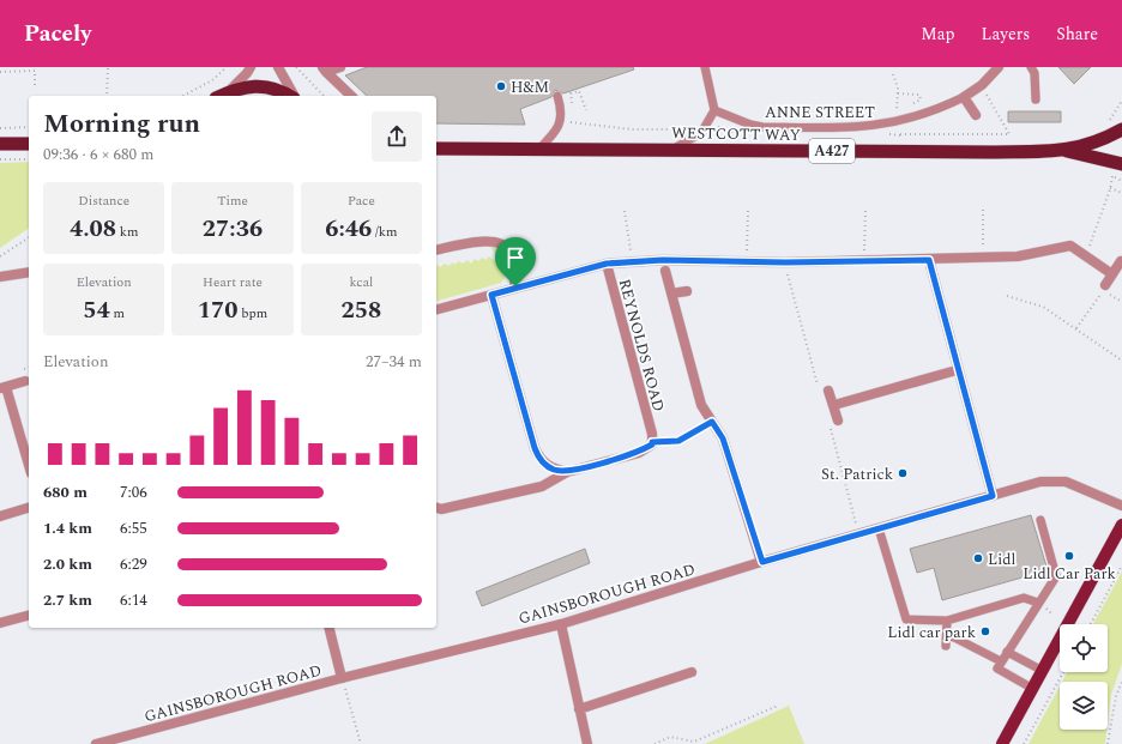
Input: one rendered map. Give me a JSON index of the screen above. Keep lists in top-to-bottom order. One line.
{"streets":{"highway":["WESTCOTT WAY","A427"],"street":["ANNE STREET","REYNOLDS ROAD","GAINSBOROUGH ROAD"]},"places":["H&M","St. Patrick","Lidl Car Park","Lidl","Lidl car park"],"page":{"header":"Pacely","nav":["Map","Layers","Share"],"heading":["Morning run","09:36 · 6 × 680 m"],"stats":[["Distance","4.08 km"],["Time","27:36"],["Pace","6:46 /km"],["Elevation","54 m"],["Heart rate","170 bpm"],["kcal","258"]],"chart":["Elevation","27–34 m"],"list":[{"name":"680 m","note":"7:06"},{"name":"1.4 km","note":"6:55"},{"name":"2.0 km","note":"6:29"},{"name":"2.7 km","note":"6:14"}]}}
